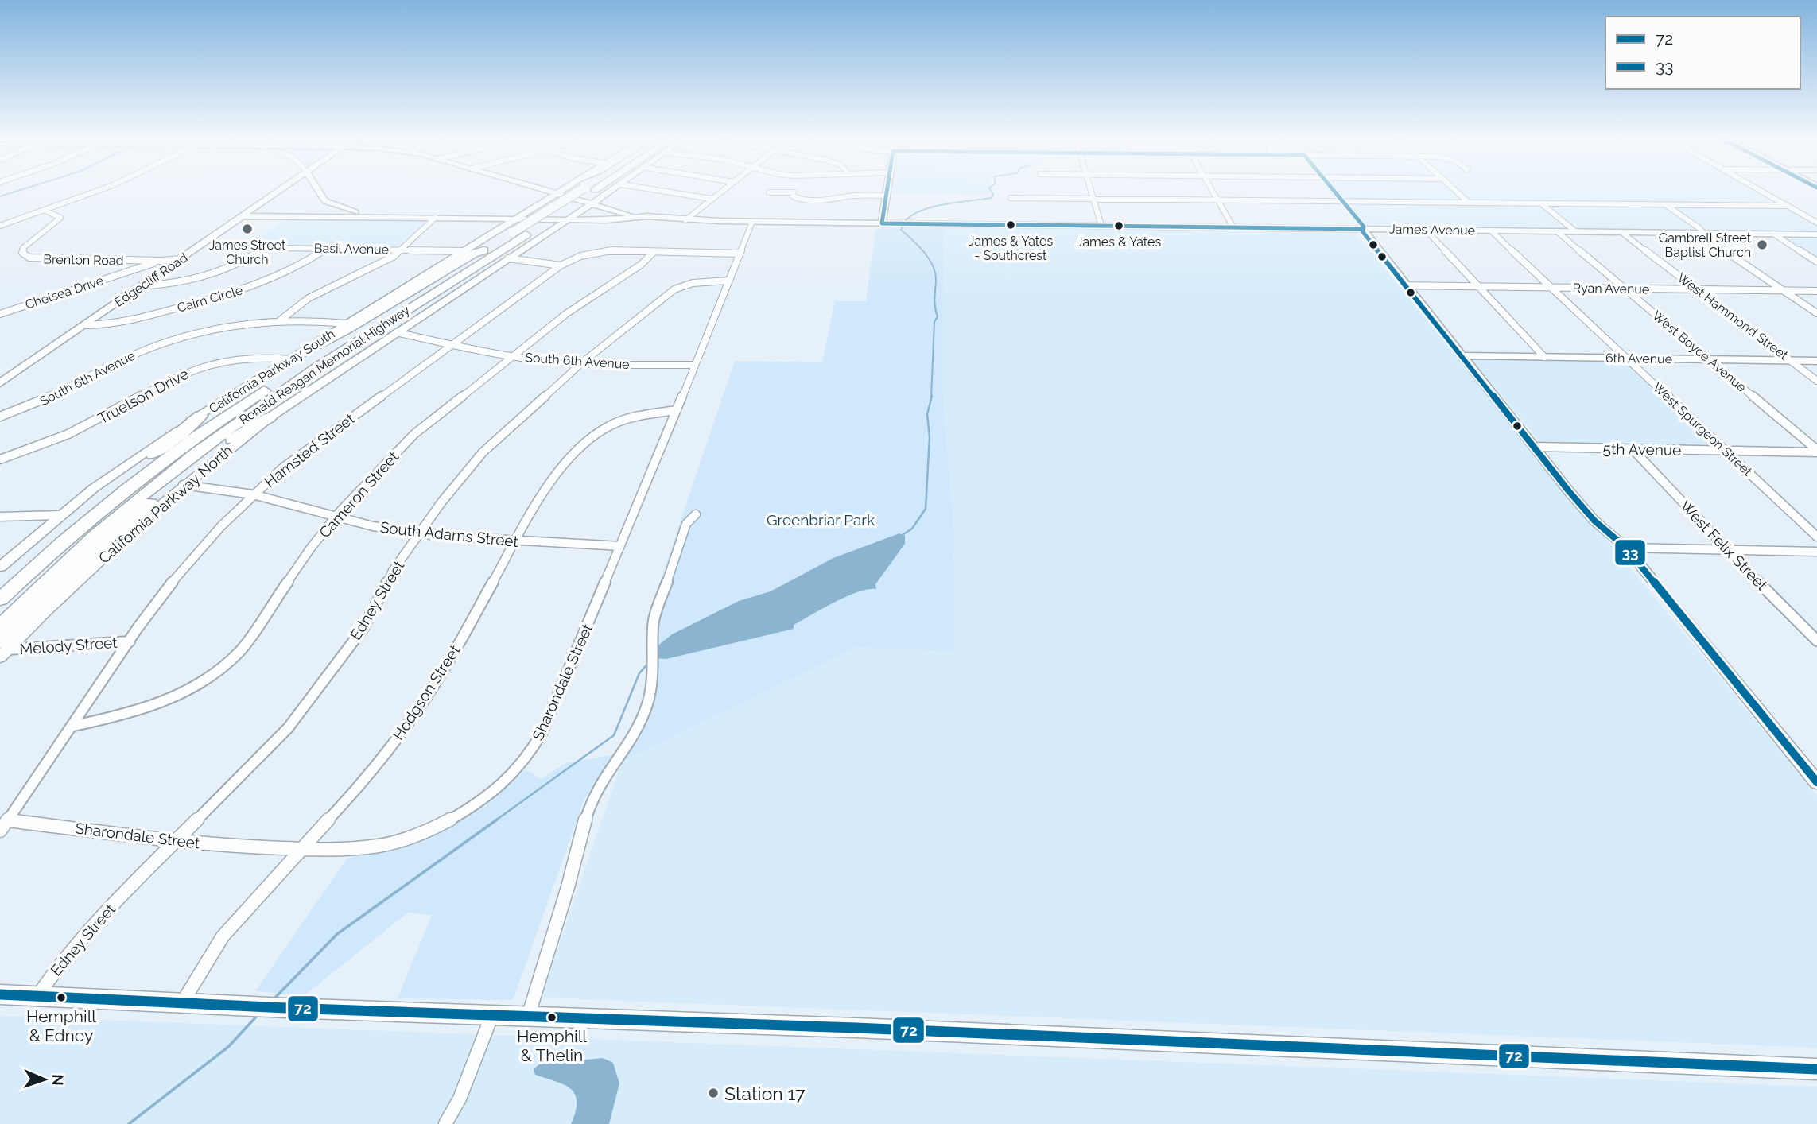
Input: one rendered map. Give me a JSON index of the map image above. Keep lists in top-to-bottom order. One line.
{"streets":{"highway":["Ronald Reagan Memorial Highway"],"main road":["James Avenue","Edgecliff Road","6th Avenue","California Parkway South","California Parkway North"],"street":["Basil Avenue","Brenton Road","Ryan Avenue","Chelsea Drive","Cairn Circle","West Hammond Street","West Boyce Avenue","South 6th Avenue","Truelson Drive","West Spurgeon Street","5th Avenue","Hamsted Street","Cameron Street","South Adams Street","West Felix Street","Edney Street","Melody Street","Sharondale Street","Hodgson Street"]},"crossings":[["James Avenue","Edgecliff Road"],["James Avenue","West Hammond Street"],["James Avenue","West Boyce Avenue"],["James Avenue","California Parkway South"],["James Avenue","West Spurgeon Street"],["James Avenue","California Parkway North"],["James Avenue","Sharondale Street"],["Basil Avenue","Cairn Circle"],["Basil Avenue","California Parkway South"],["Brenton Road","Edgecliff Road"],["Brenton Road","Chelsea Drive"],["Edgecliff Road","Cairn Circle"],["Ryan Avenue","West Hammond Street"],["Ryan Avenue","West Boyce Avenue"],["Ryan Avenue","West Spurgeon Street"],["West Hammond Street","6th Avenue"],["West Boyce Avenue","6th Avenue"],["West Boyce Avenue","5th Avenue"],["6th Avenue","West Spurgeon Street"],["South 6th Avenue","California Parkway South"],["South 6th Avenue","Hamsted Street"],["South 6th Avenue","Cameron Street"],["South 6th Avenue","California Parkway North"],["South 6th Avenue","Edney Street"],["South 6th Avenue","Sharondale Street"],["Ronald Reagan Memorial Highway","California Parkway North"],["California Parkway South","Truelson Drive"],["West Spurgeon Street","5th Avenue"],["5th Avenue","West Felix Street"],["Hamsted Street","Cameron Street"],["Hamsted Street","South Adams Street"],["Hamsted Street","Melody Street"],["Hamsted Street","Sharondale Street"],["Cameron Street","South Adams Street"],["California Parkway North","South Adams Street"],["California Parkway North","Melody Street"],["South Adams Street","Edney Street"],["South Adams Street","Sharondale Street"],["South Adams Street","Hodgson Street"],["Edney Street","Sharondale Street"],["Sharondale Street","Hodgson Street"]],"parks":["Greenbriar Park"],"places":["James & Yates - Southcrest","James & Yates","James Street Church","Gambrell Street Baptist Church","Hemphill & Edney","Hemphill & Thelin","Station 17"],"lines":["transit line 33","transit line 72"],"legend":["72","33"],"north":"right"}
